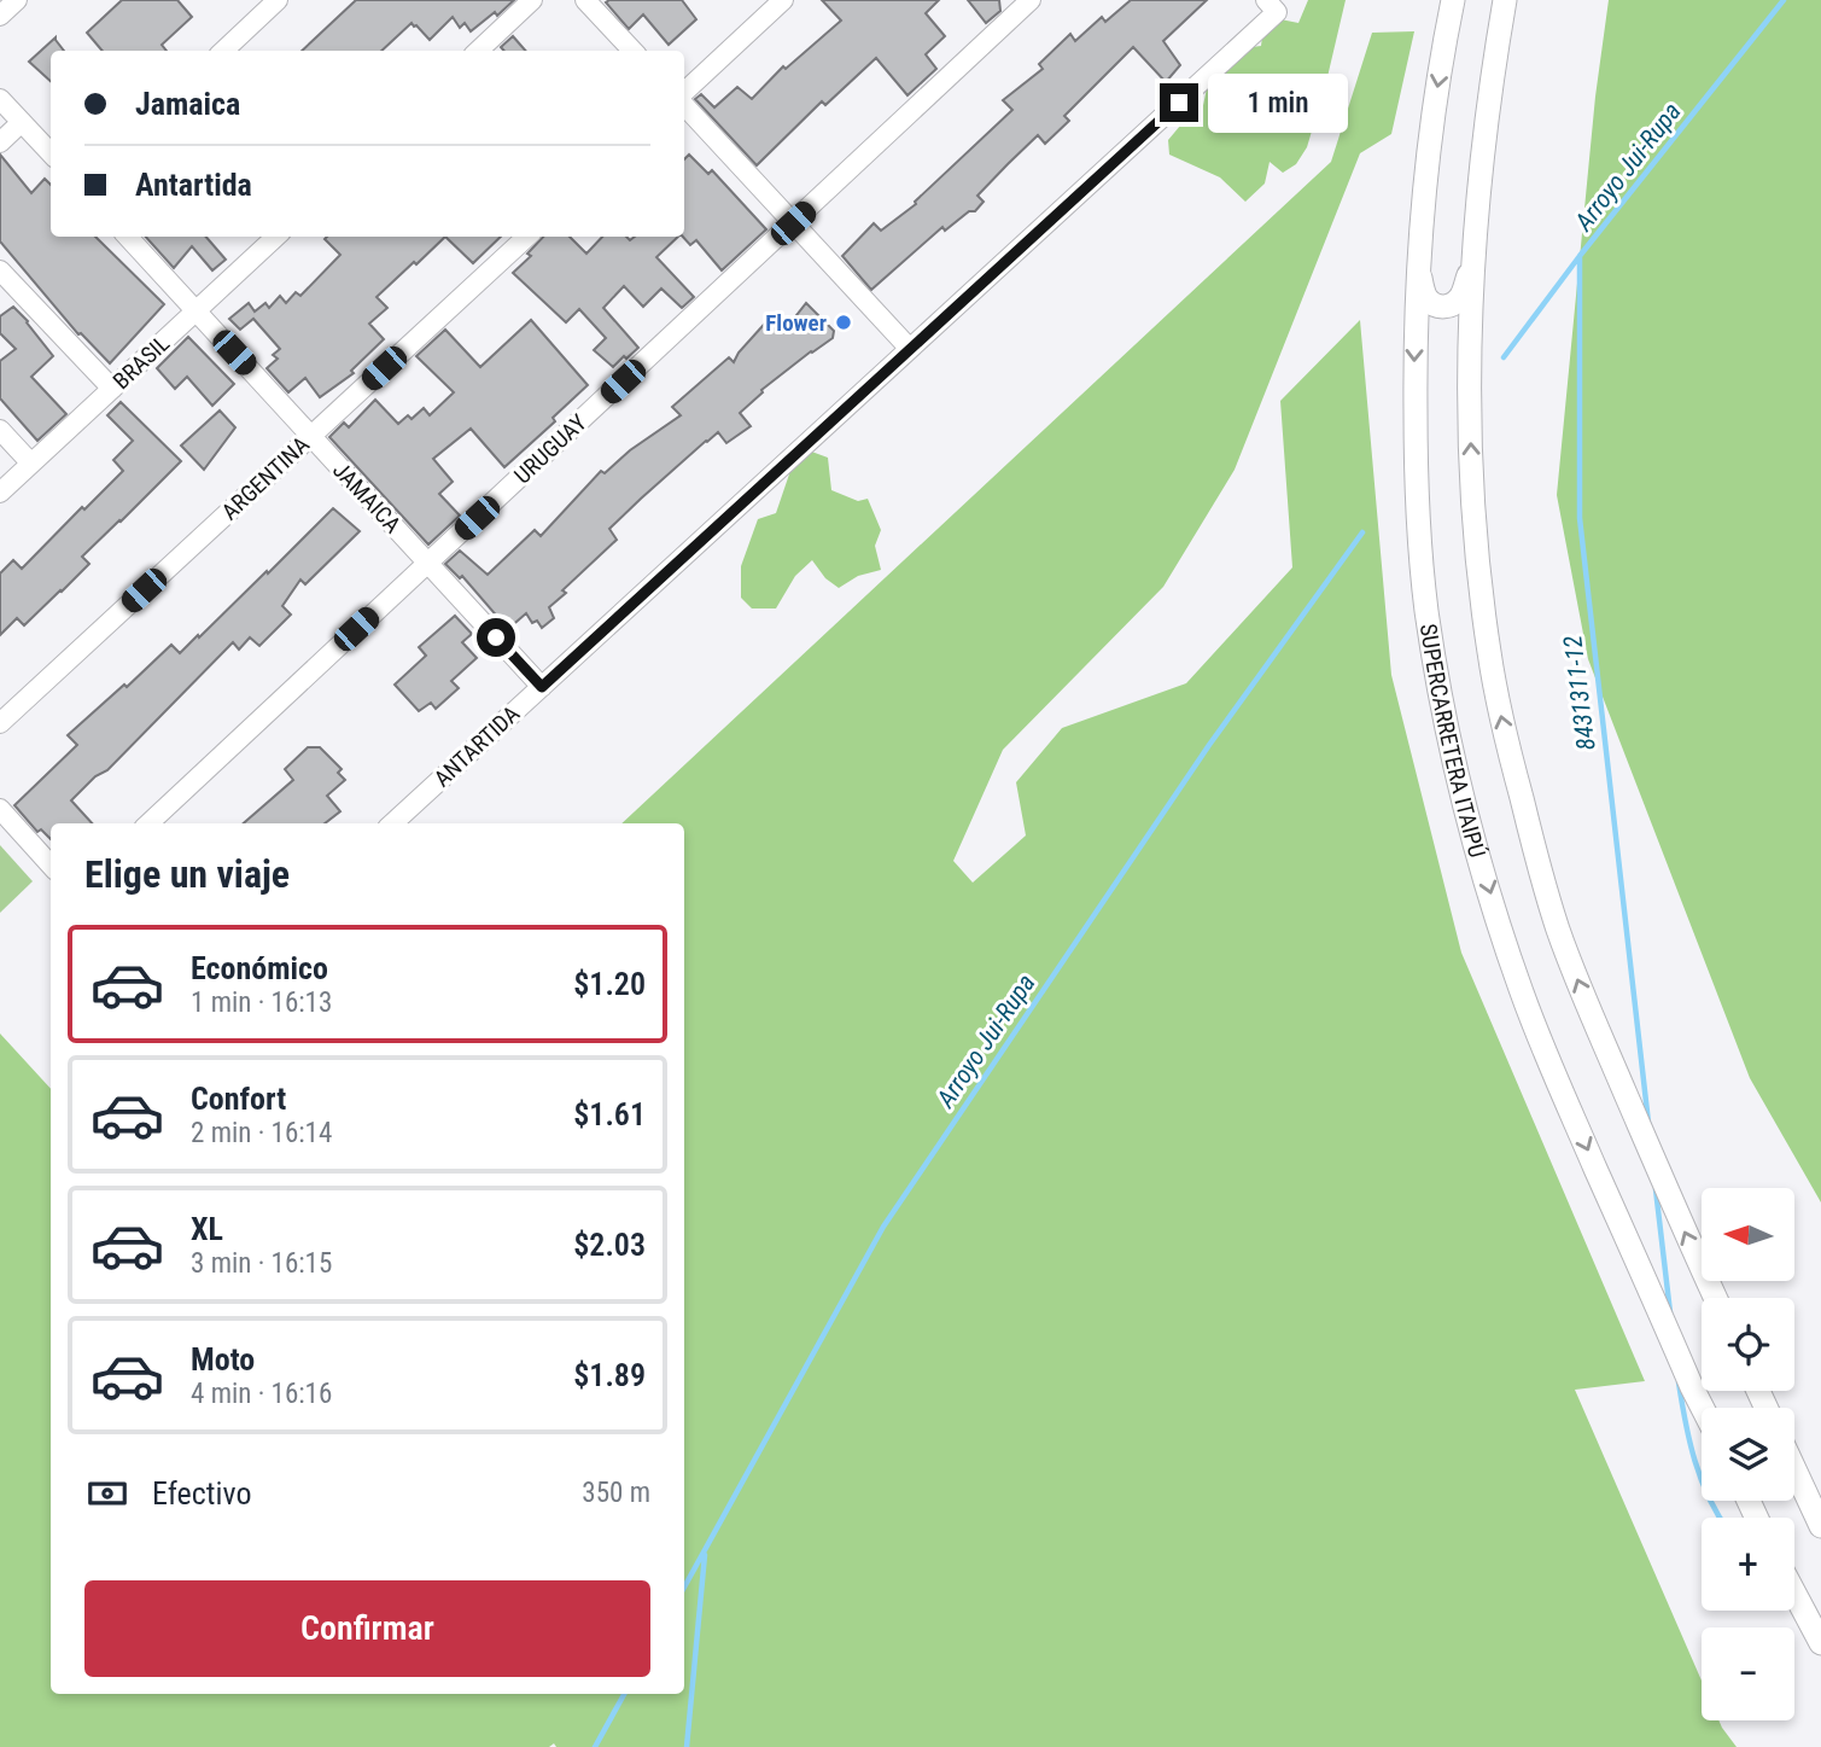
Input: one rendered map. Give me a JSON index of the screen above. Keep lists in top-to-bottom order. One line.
{"streets":{"street":["BRASIL","URUGUAY","ARGENTINA","JAMAICA","SUPERCARRETERA ITAIPÚ","ANTARTIDA"]},"crossings":[["BRASIL","JAMAICA"],["URUGUAY","JAMAICA"],["ARGENTINA","JAMAICA"],["JAMAICA","ANTARTIDA"]],"water":["Arroyo Jui-Rupa","8431311-12"],"places":["Flower"],"north":"left","page":{"banner":["Jamaica","Antartida"],"bubble":"1 min","heading":"Elige un viaje","list":[{"name":"Económico","note":"1 min · 16:13","value":"$1.20"},{"name":"Confort","note":"2 min · 16:14","value":"$1.61"},{"name":"XL","note":"3 min · 16:15","value":"$2.03"},{"name":"Moto","note":"4 min · 16:16","value":"$1.89"}],"map_buttons":["+","−"],"pay":["Efectivo","350 m"],"buttons":"Confirmar"}}
